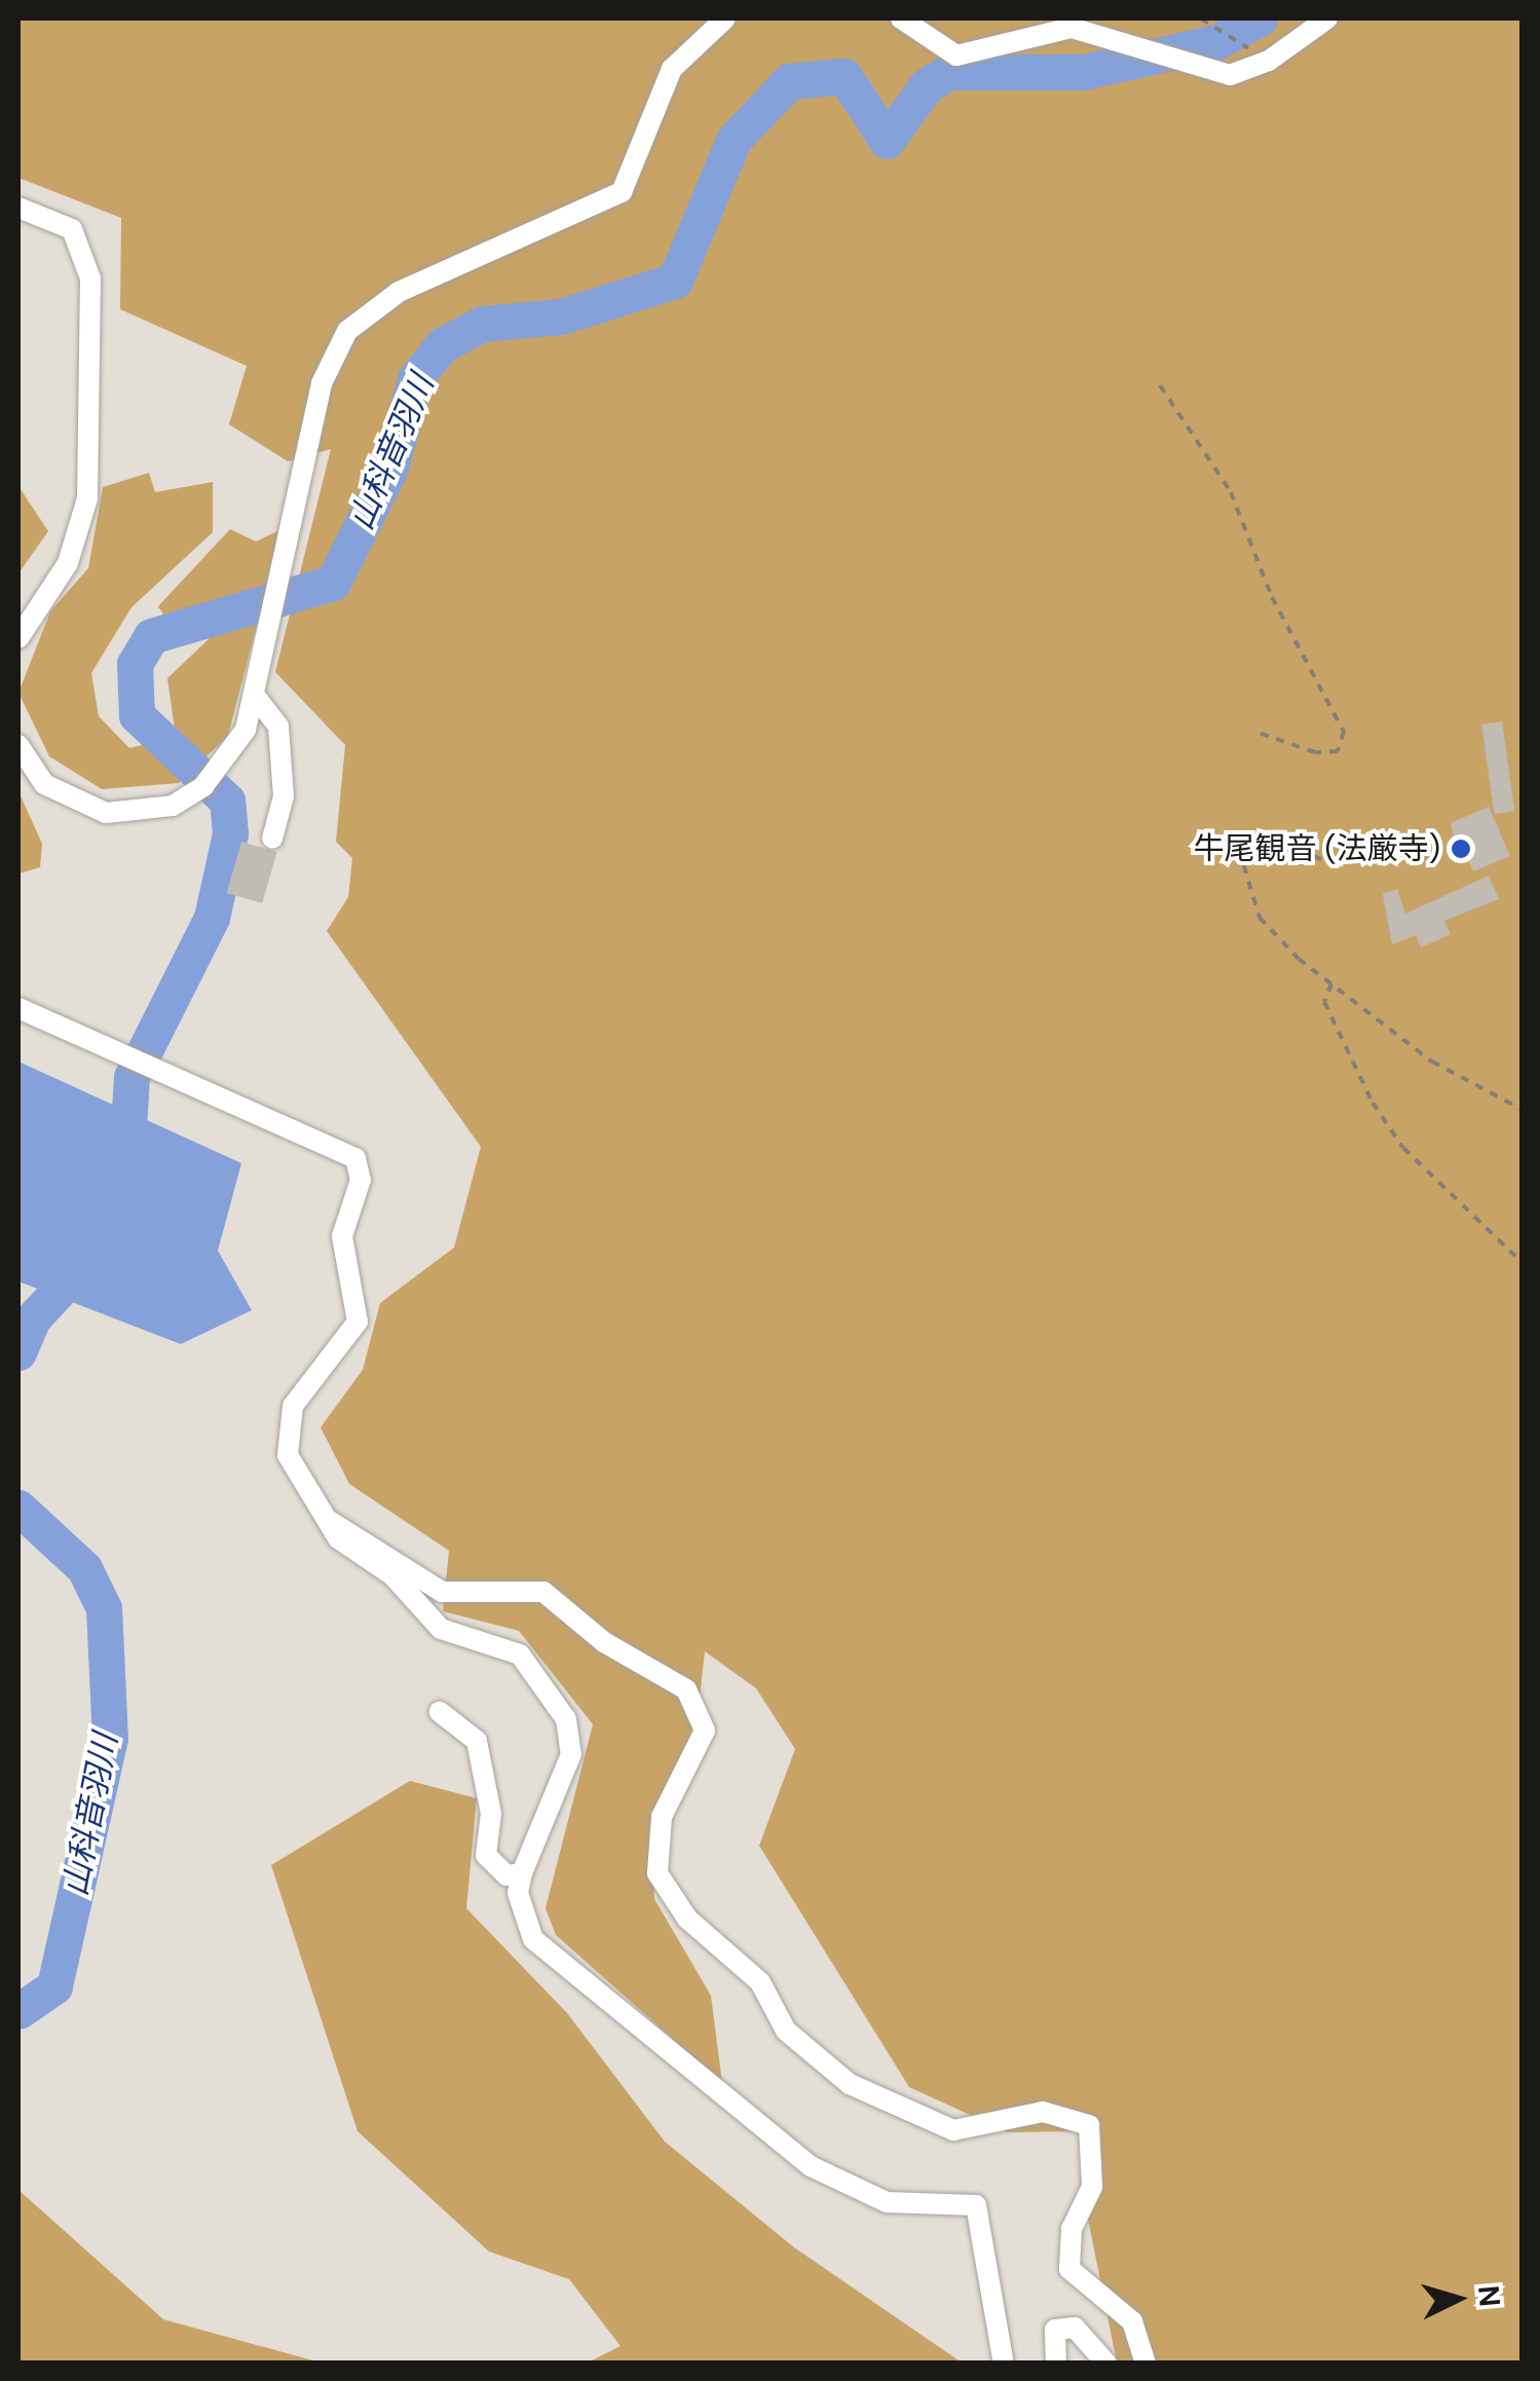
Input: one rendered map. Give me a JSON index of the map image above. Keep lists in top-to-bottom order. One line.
{"water":["山科音羽川"],"places":["牛尾観音 (法厳寺)"],"north":"right"}
